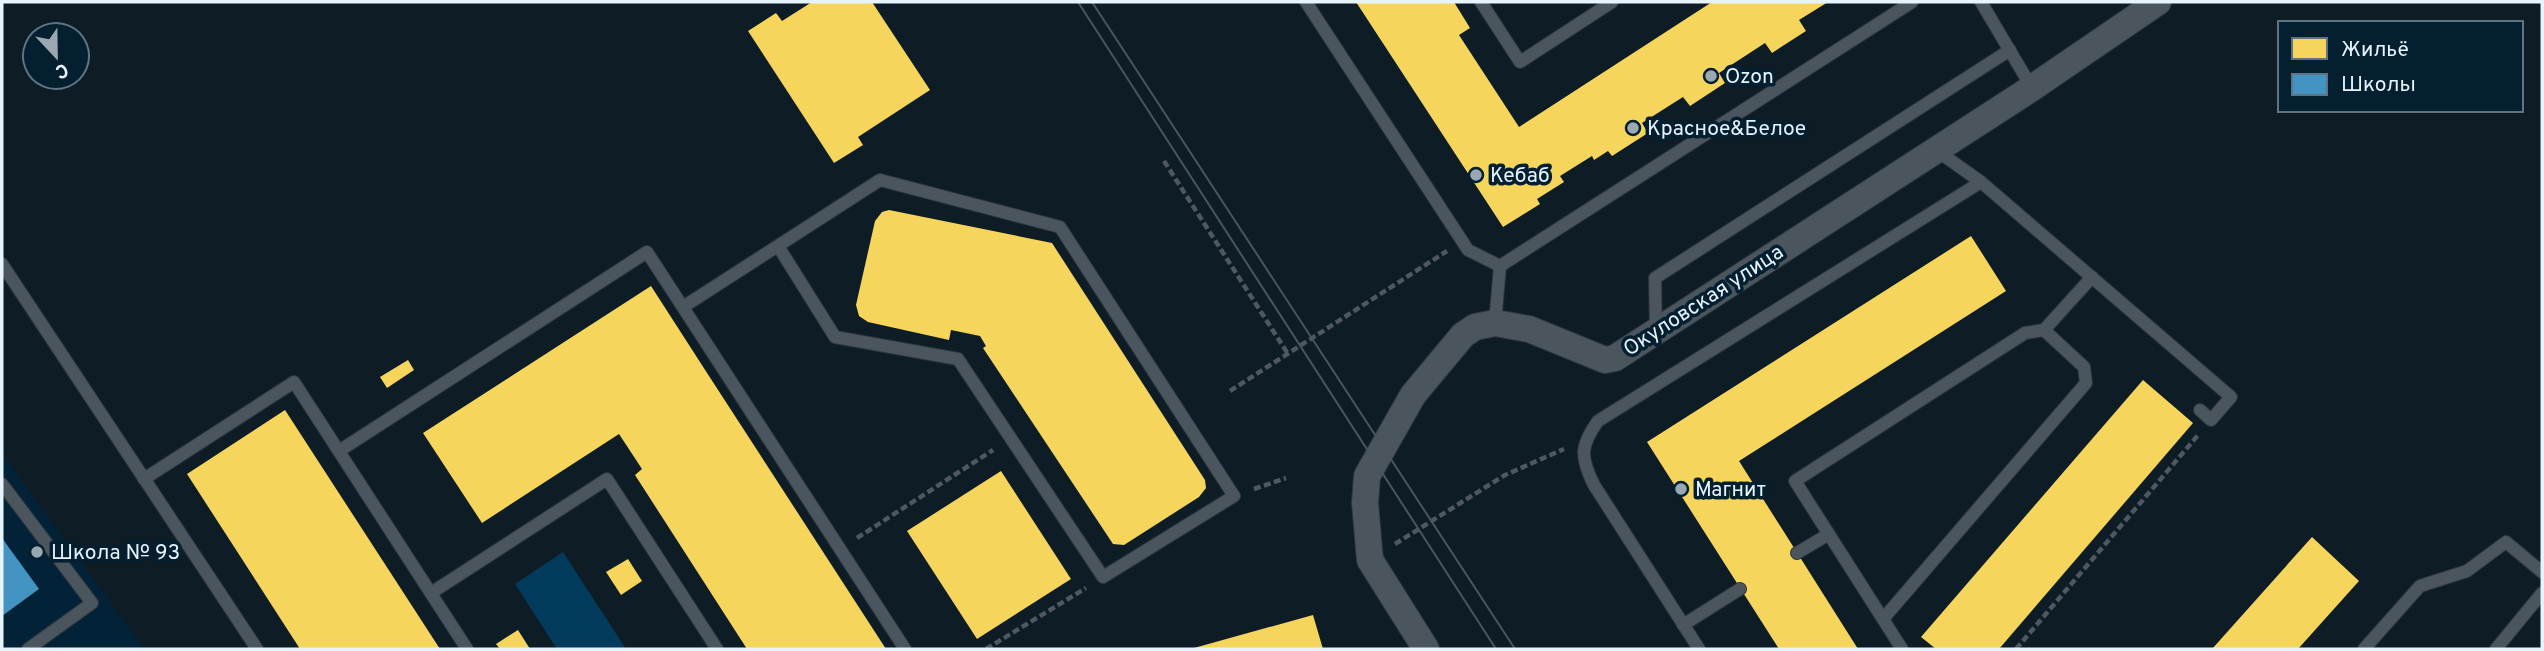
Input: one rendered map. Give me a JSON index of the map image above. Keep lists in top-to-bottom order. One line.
{"streets":{"street":["Окуловская улица"]},"places":["Ozon","Красное&Белое","Кебаб","Магнит","Школа № 93"],"legend":["Жильё","Школы"],"north":"bottom"}
